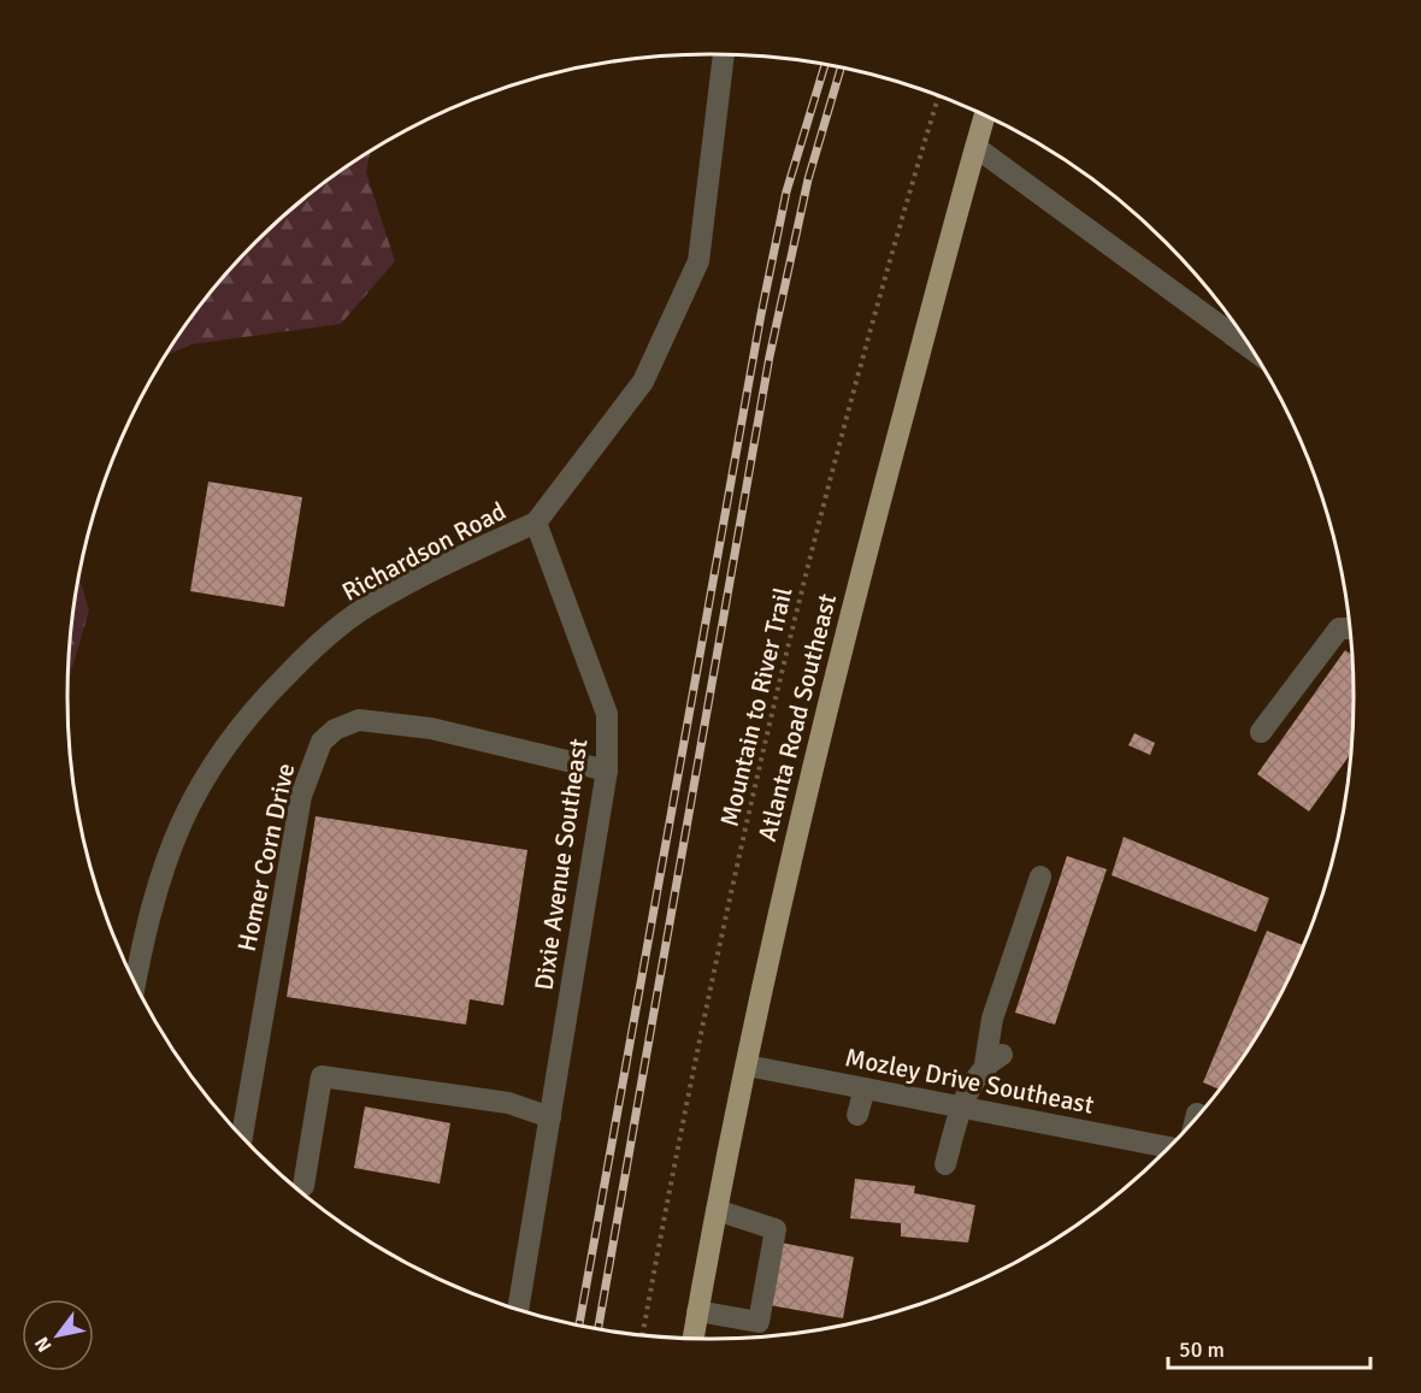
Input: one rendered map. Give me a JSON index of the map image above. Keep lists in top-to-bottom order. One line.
{"streets":{"main road":["Atlanta Road Southeast"],"street":["Richardson Road","Homer Corn Drive","Dixie Avenue Southeast","Mozley Drive Southeast"],"path":["Mountain to River Trail"]},"crossings":[["Richardson Road","Dixie Avenue Southeast"],["Atlanta Road Southeast","Mozley Drive Southeast"],["Homer Corn Drive","Dixie Avenue Southeast"]],"scale_bar":"50 m","north":"bottom left"}
